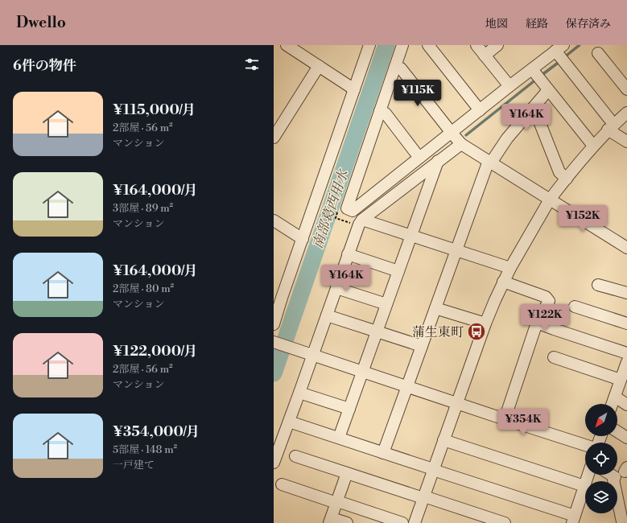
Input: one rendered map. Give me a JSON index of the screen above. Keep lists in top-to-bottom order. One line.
{"water":["南部葛西用水"],"places":{"bus stop":["蒲生東町"]},"north":"bottom left","page":{"header":"Dwello","nav":["地図","経路","保存済み"],"heading":"6件の物件","price":["¥115K","¥164K","¥152K","¥164K","¥122K","¥354K"],"list":[{"name":"¥115,000/月","note":"2部屋 · 56 m² · マンション"},{"name":"¥164,000/月","note":"3部屋 · 89 m² · マンション"},{"name":"¥164,000/月","note":"2部屋 · 80 m² · マンション"},{"name":"¥122,000/月","note":"2部屋 · 56 m² · マンション"},{"name":"¥354,000/月","note":"5部屋 · 148 m² · 一戸建て"}]}}
